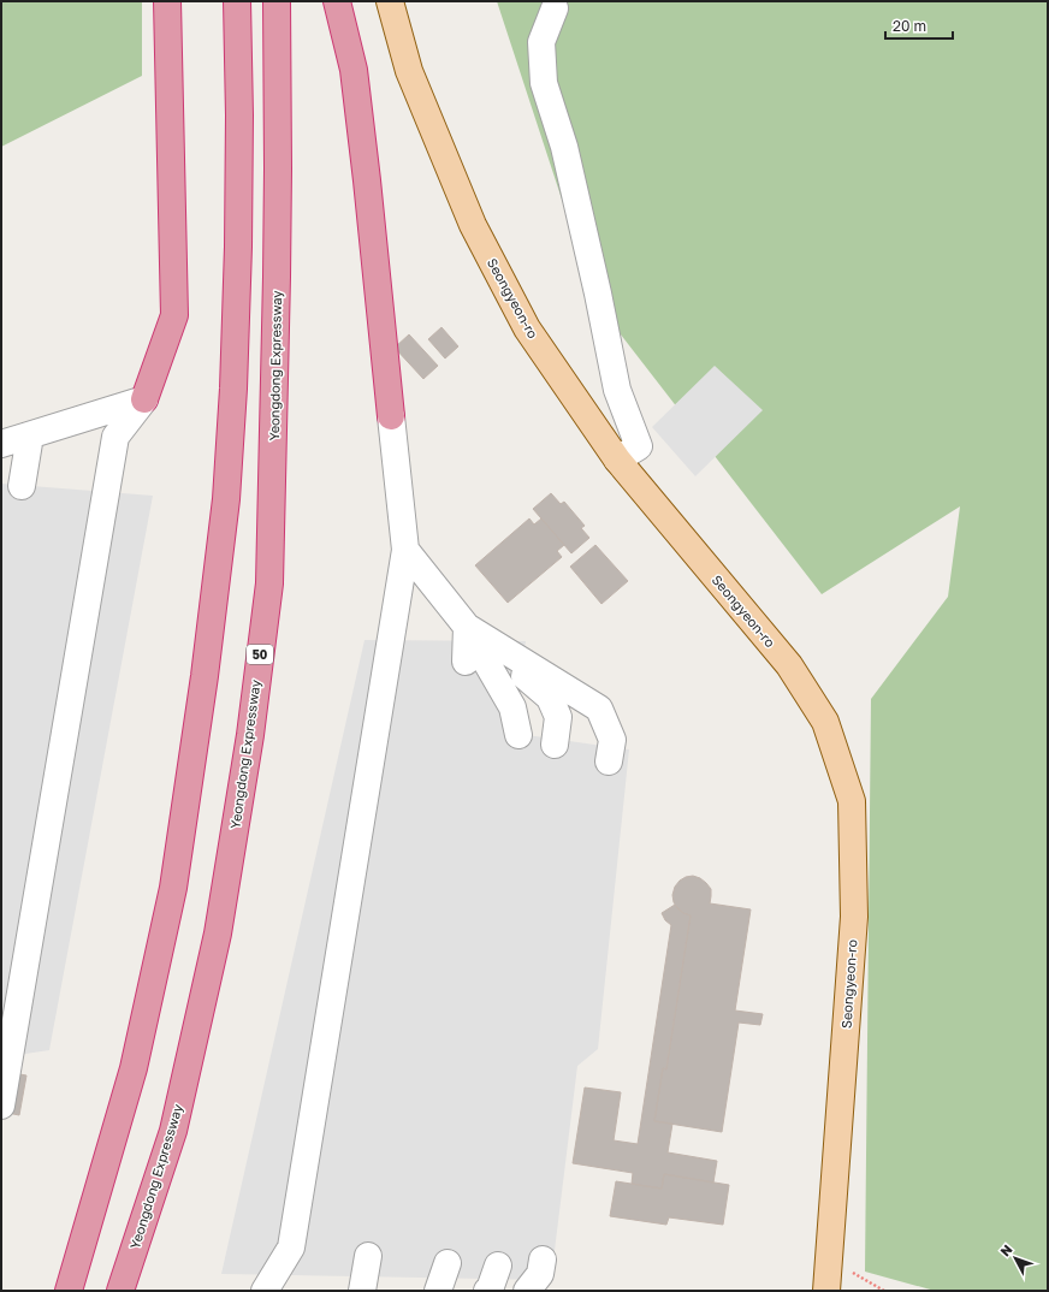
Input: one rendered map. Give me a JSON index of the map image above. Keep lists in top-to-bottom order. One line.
{"streets":{"highway":["Yeongdong Expressway","50"],"main road":["Seongyeon-ro"]},"scale_bar":"20 m","north":"top left"}
